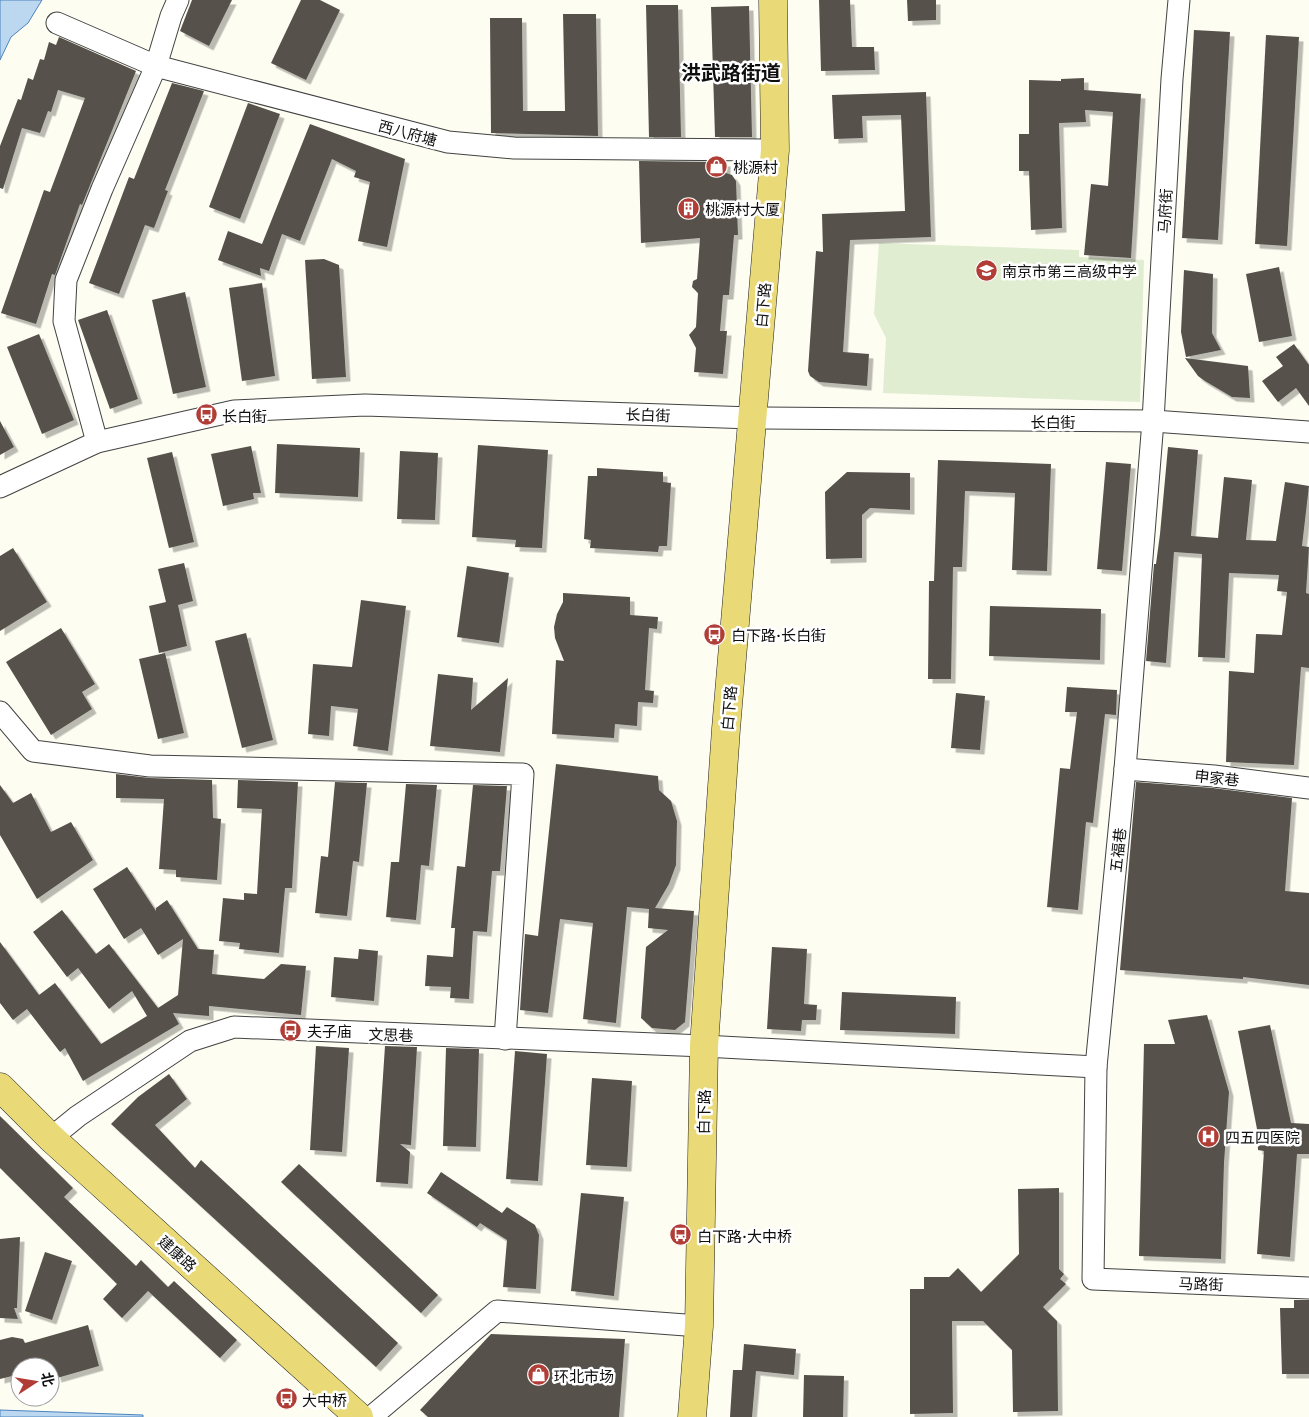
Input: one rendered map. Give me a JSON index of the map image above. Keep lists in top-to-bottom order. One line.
{"streets":{"main road":["白下路","建康路"],"street":["西八府塘","马府街","长白街","申家巷","五福巷","文思巷","马路街"]},"crossings":[["西八府塘","白下路"],["马府街","长白街"],["马府街","五福巷"],["白下路","长白街"],["白下路","文思巷"],["长白街","五福巷"],["申家巷","五福巷"],["五福巷","文思巷"],["五福巷","马路街"],["文思巷","建康路"]],"districts":["洪武路街道"],"places":{"shop":["桃源村","环北市场"],"building":["桃源村大厦"],"school or university":["南京市第三高级中学"],"bus stop":["长白街","白下路·长白街","夫子庙","白下路·大中桥","大中桥"],"hospital":["四五四医院"]},"north":"right"}
